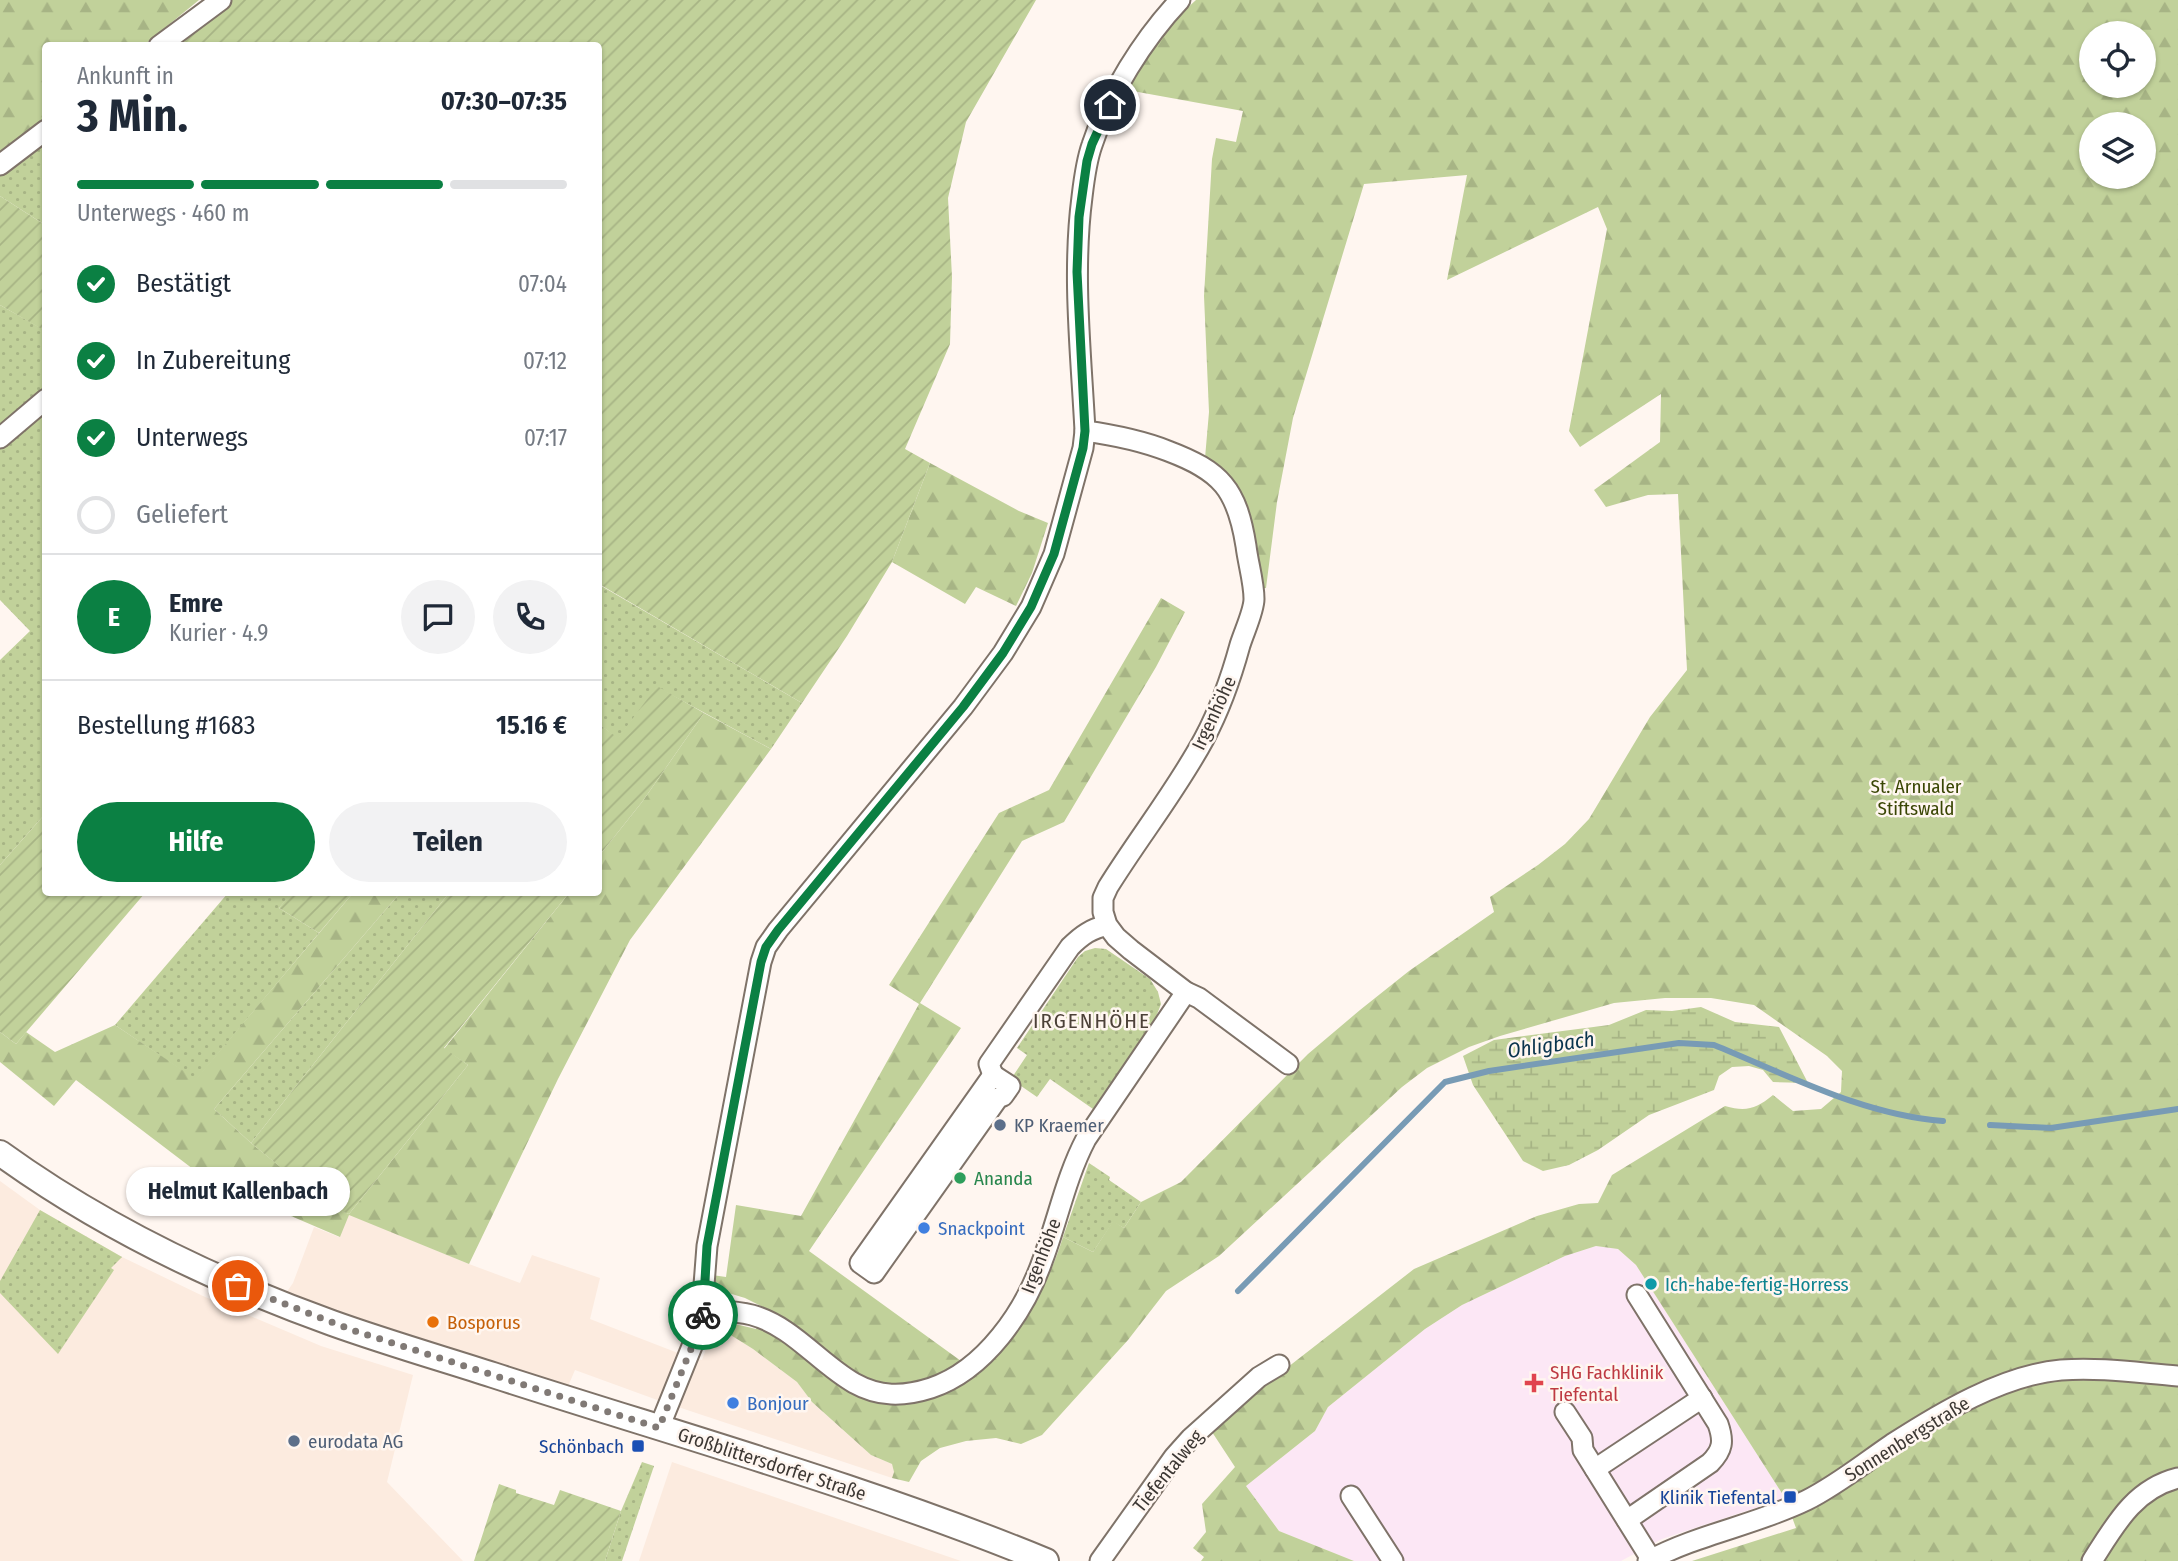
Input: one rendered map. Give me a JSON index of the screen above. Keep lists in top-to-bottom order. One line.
{"streets":{"main road":["Großblittersdorfer Straße"],"street":["Irgenhöhe","Sonnenbergstraße","Tiefentalweg"]},"districts":["IRGENHÖHE"],"water":["Ohligbach"],"parks":["St. Arnualer Stiftswald"],"places":{"other":["KP Kraemer","Ananda","Snackpoint","Ich-habe-fertig-Horress","Helmut Kallenbach","Bosporus","Bonjour","eurodata AG"],"health":["SHG Fachklinik Tiefental"],"transit":["Schönbach","Klinik Tiefental"]},"page":{"heading":["3 Min.","Ankunft in","07:30–07:35"],"panel":["Emre","Kurier · 4.9","Bestellung #1683","15.16 €"],"bar":"Unterwegs · 460 m","list":[["Bestätigt","07:04"],["In Zubereitung","07:12"],["Unterwegs","07:17"],"Geliefert"],"round":"E","buttons":["Hilfe","Teilen"],"bubble":"Helmut Kallenbach"}}
